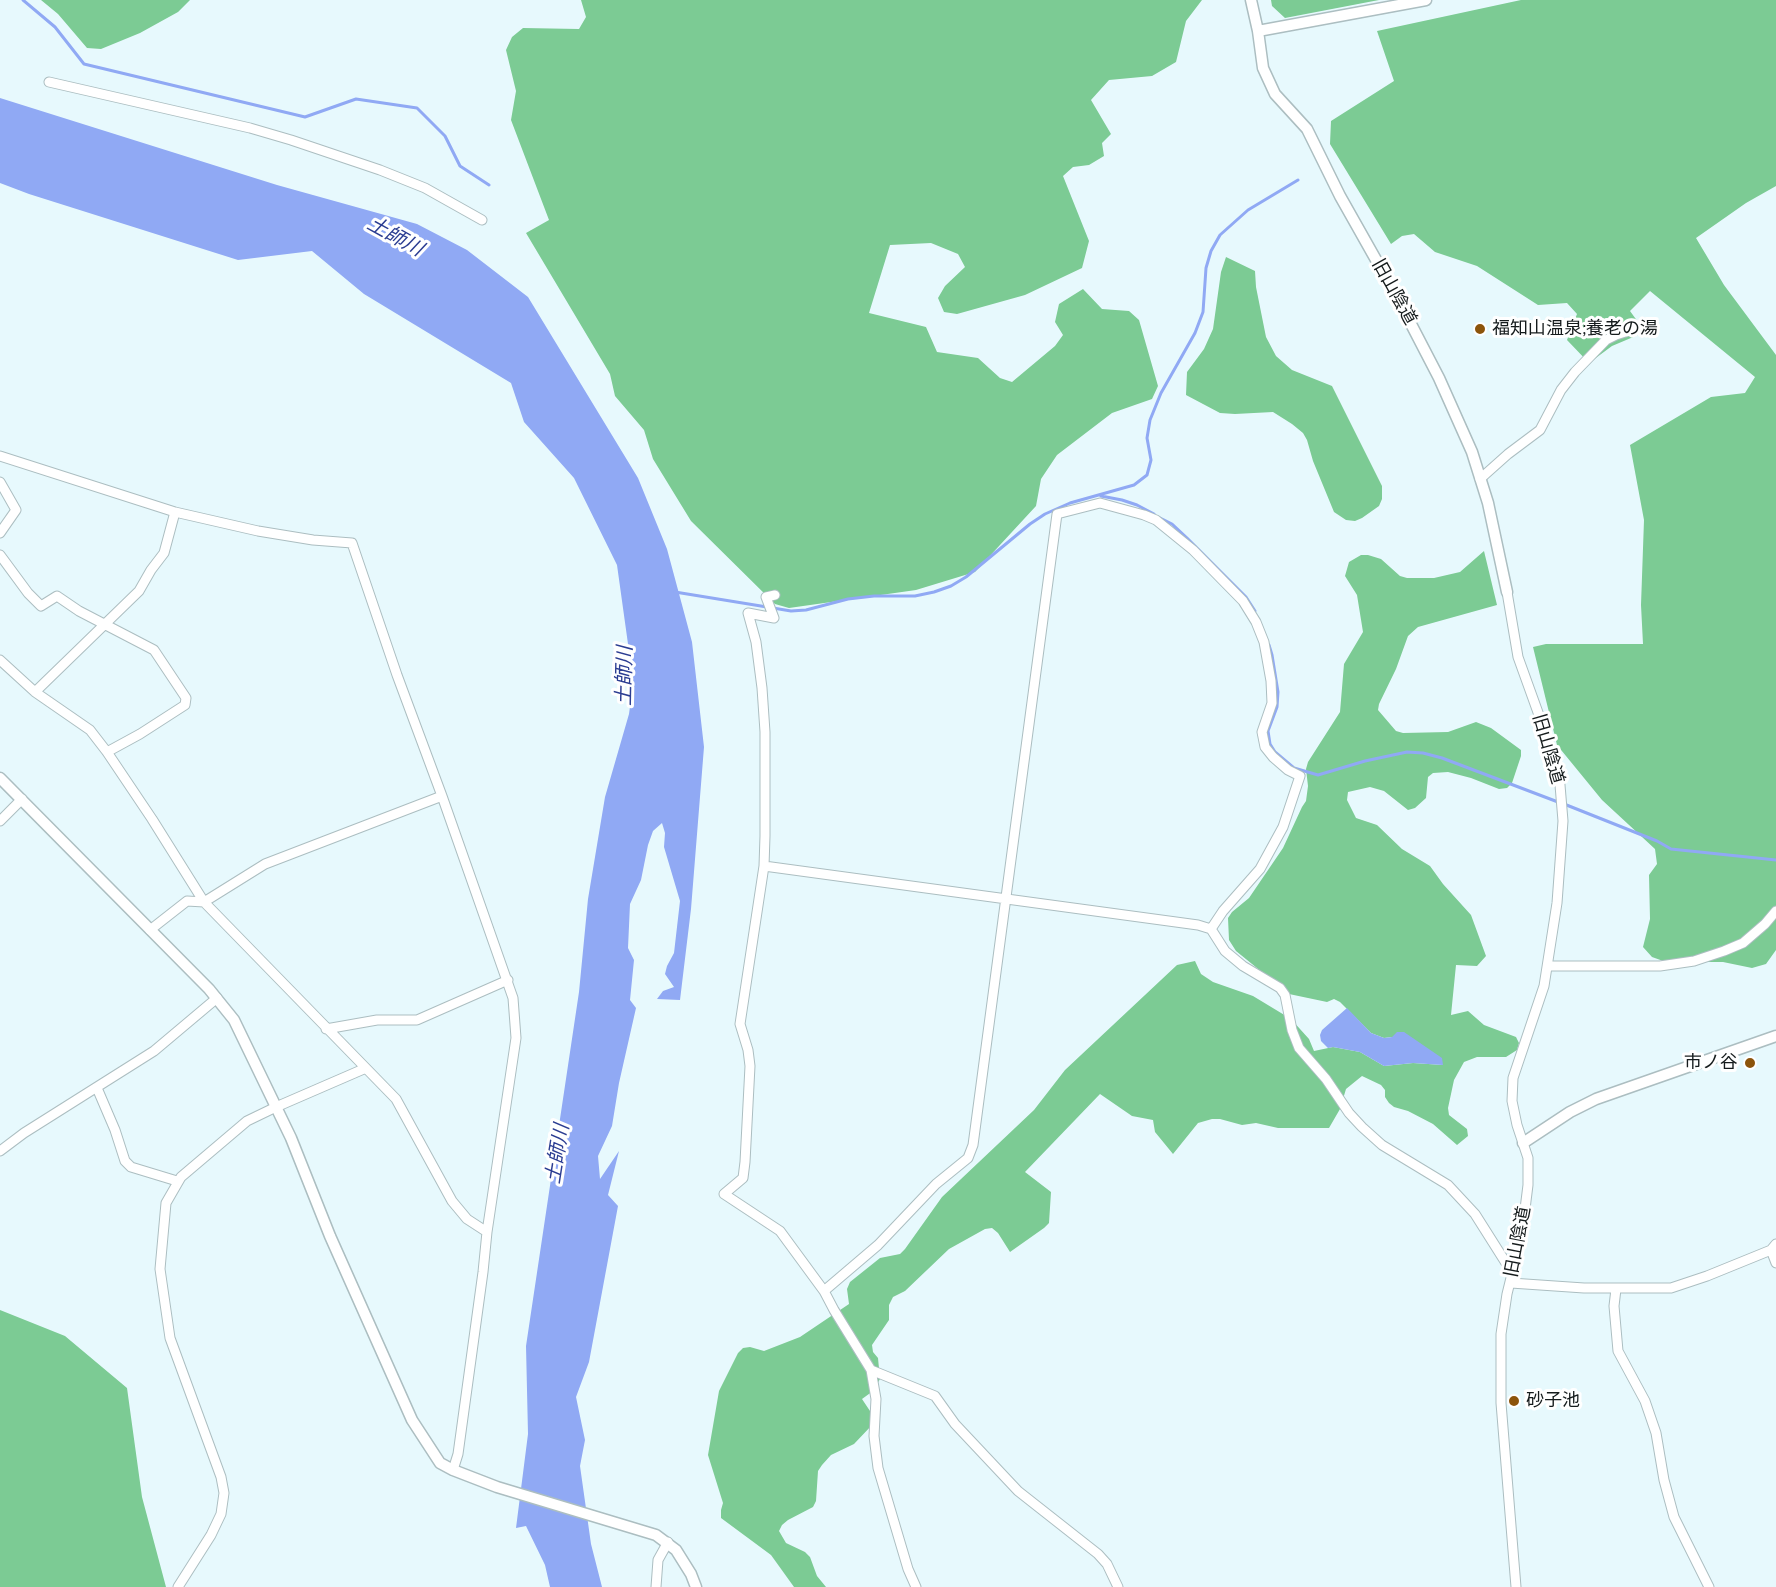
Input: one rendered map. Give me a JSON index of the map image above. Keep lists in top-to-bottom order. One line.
{"streets":{"street":["旧山陰道"]},"water":["土師川"],"places":["福知山温泉;養老の湯","市ノ谷","砂子池"]}
